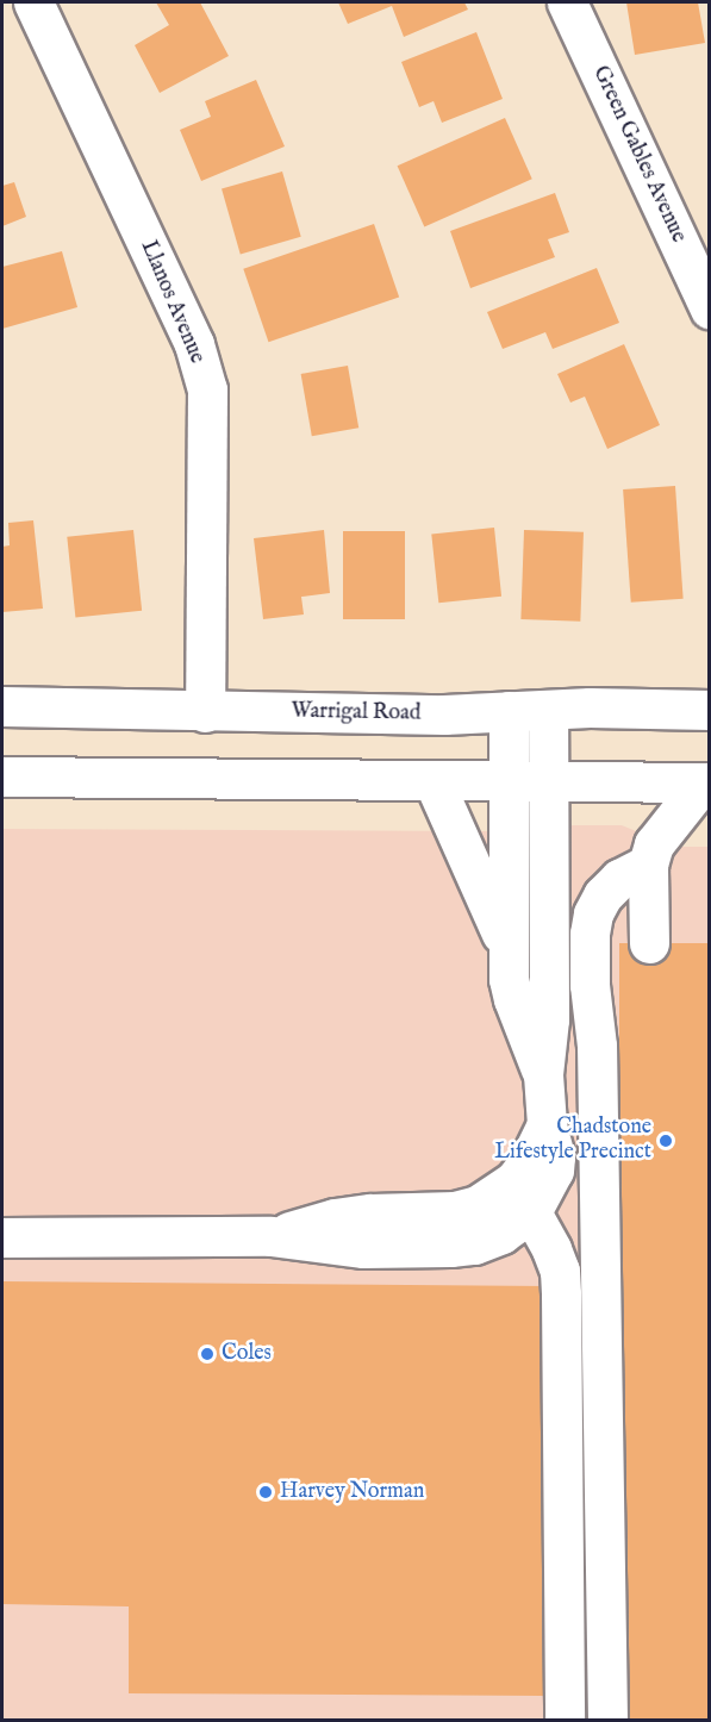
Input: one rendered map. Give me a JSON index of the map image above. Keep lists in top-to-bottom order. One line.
{"streets":{"main road":["Green Gables Avenue","Llanos Avenue","Warrigal Road"]},"crossings":[["Llanos Avenue","Warrigal Road"]],"places":["Chadstone Lifestyle Precinct","Coles","Harvey Norman"]}
